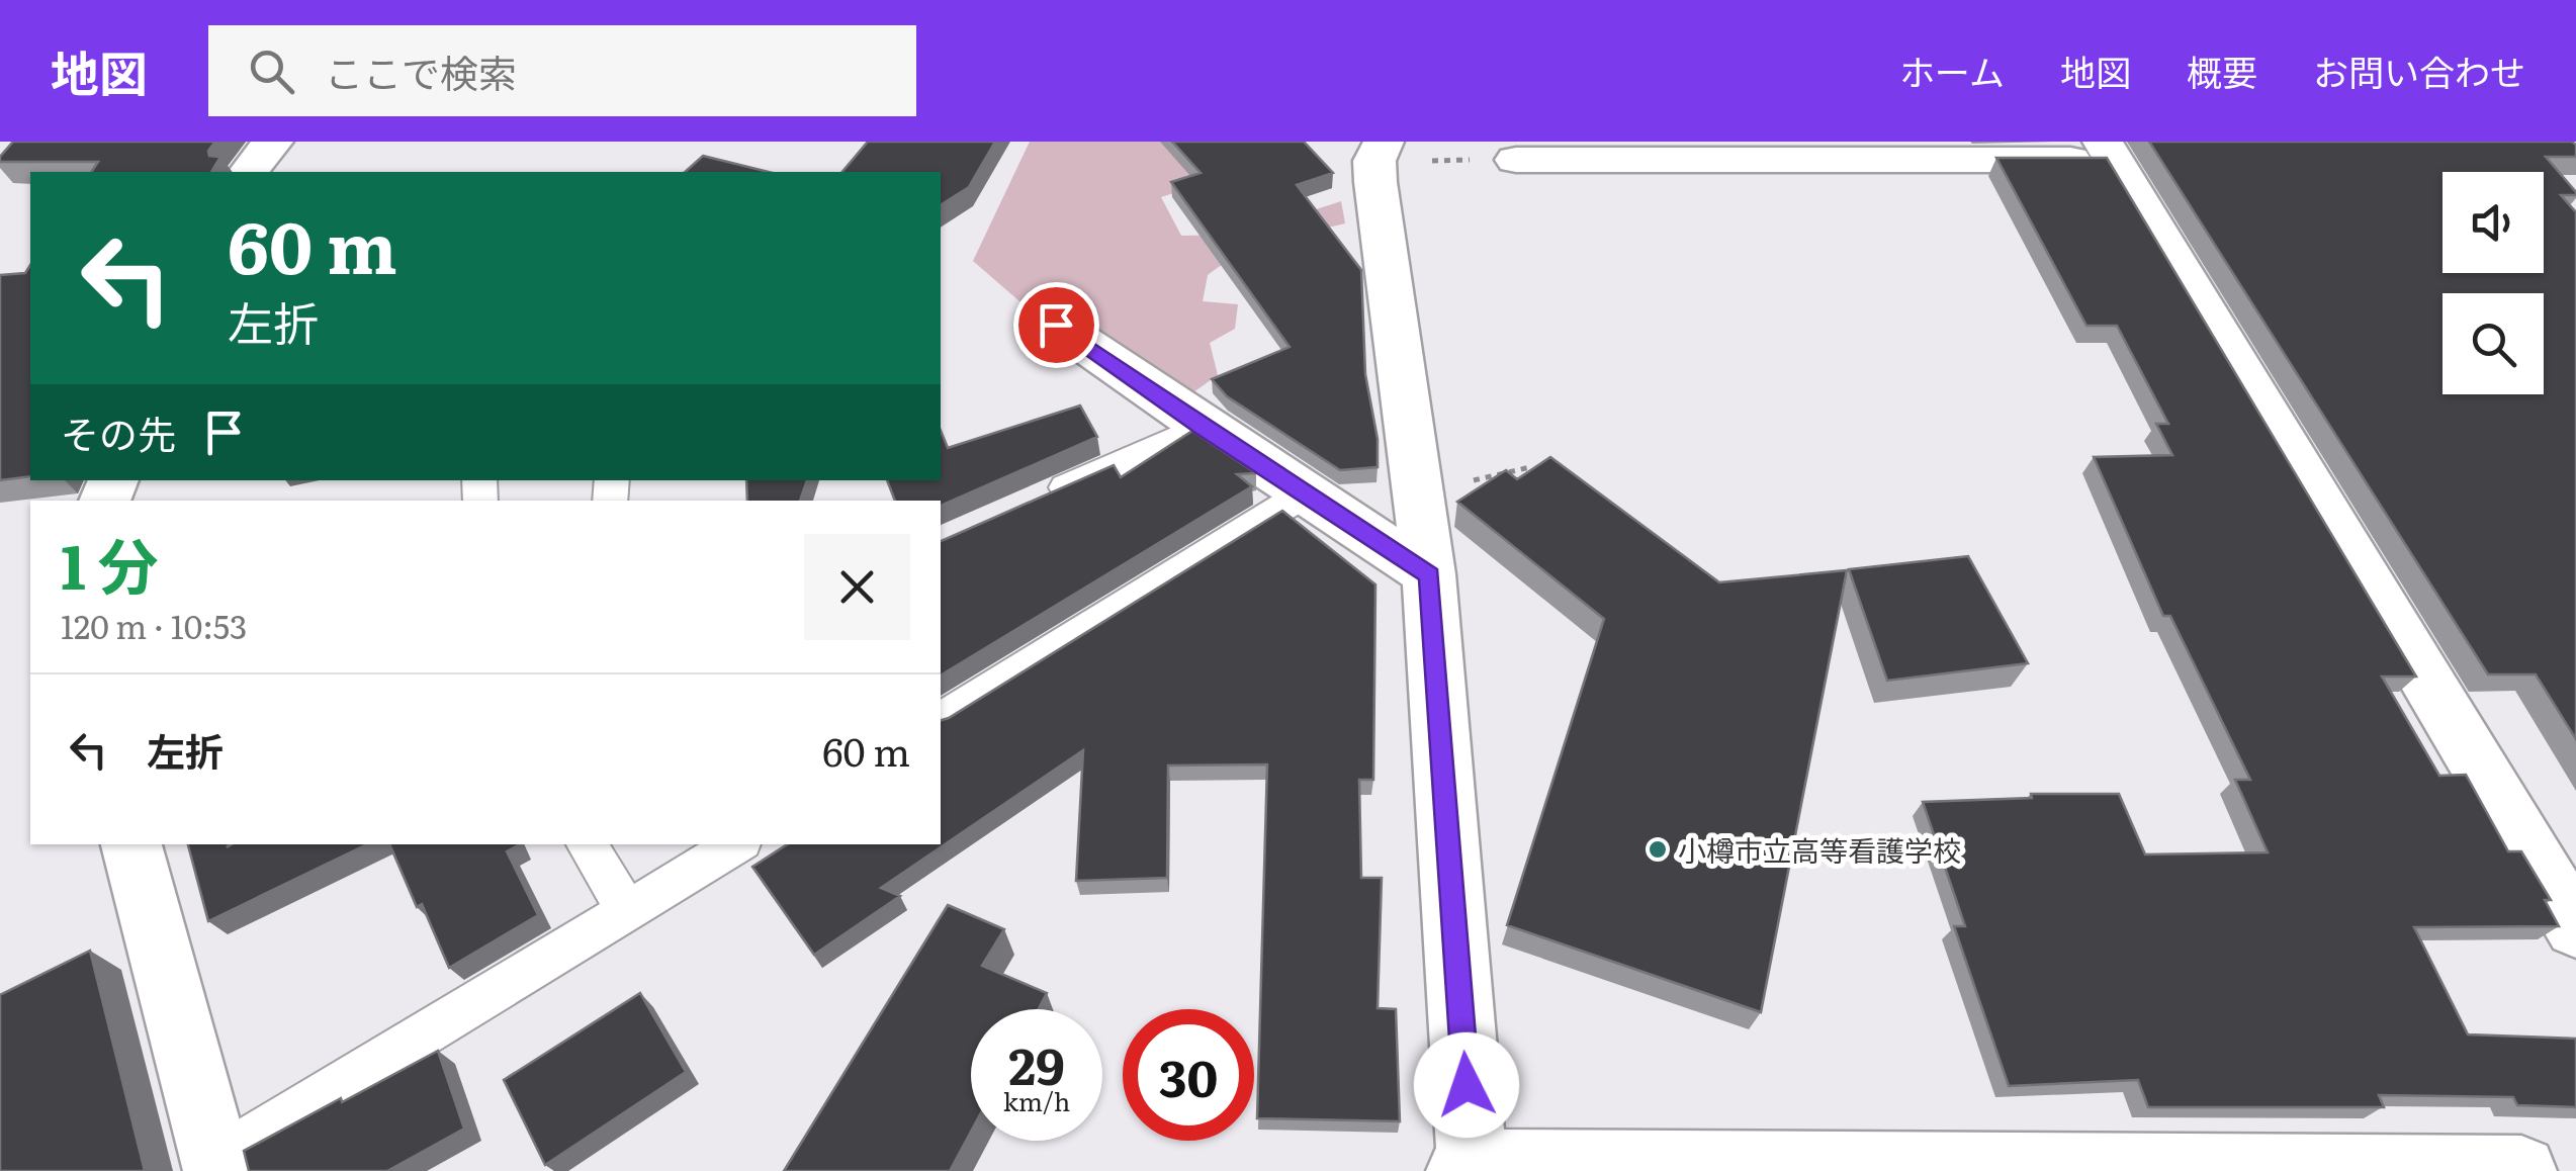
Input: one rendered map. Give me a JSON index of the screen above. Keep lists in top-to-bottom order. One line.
{"places":["小樽市立高等看護学校"],"page":{"header":"地図","search":"ここで検索","nav":["ホーム","地図","概要","お問い合わせ"],"turn":["60 m","左折"],"then":"その先","heading":["1 分","120 m · 10:53"],"list":[{"name":"左折","value":"60 m"}],"speed":"29 km/h","limit":"30"}}
